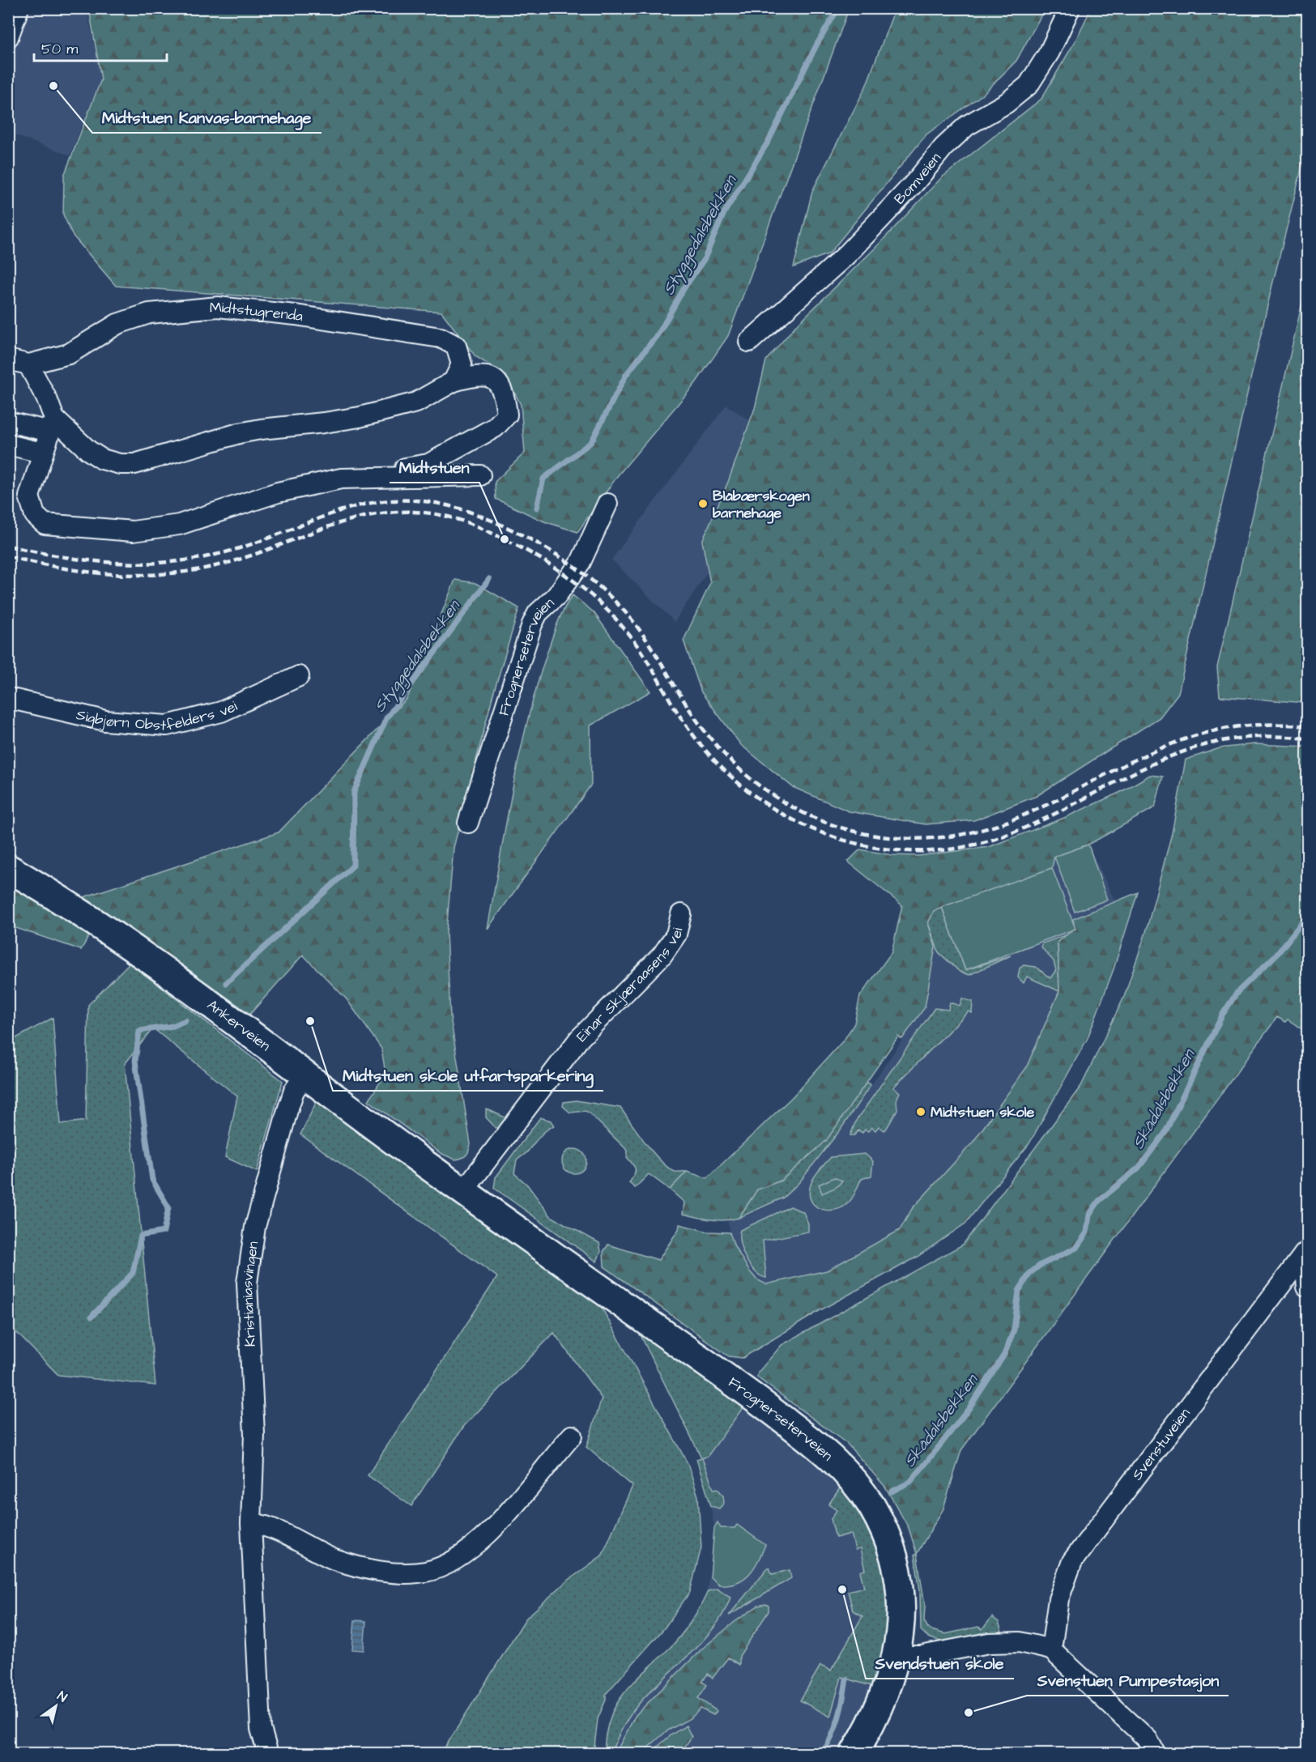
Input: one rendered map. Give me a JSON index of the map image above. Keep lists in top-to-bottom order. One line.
{"streets":{"main road":["Frognerseterveien","Ankerveien"],"street":["Bomveien","Midtstugrenda","Sigbjørn Obstfelders vei","Einar Skjæraasens vei","Kristianiasvingen","Svenstuveien"]},"crossings":[["Frognerseterveien","Einar Skjæraasens vei"],["Frognerseterveien","Ankerveien"],["Einar Skjæraasens vei","Ankerveien"],["Ankerveien","Kristianiasvingen"]],"water":["Styggedalsbekken","Skådalsbekken"],"places":["Midtstuen Kanvas-barnehage","Blåbærskogen barnehage","Midtstuen","Midtstuen skole utfartsparkering","Midtstuen skole","Svendstuen skole","Svenstuen Pumpestasjon"],"scale_bar":"50 m","north":"top right"}
